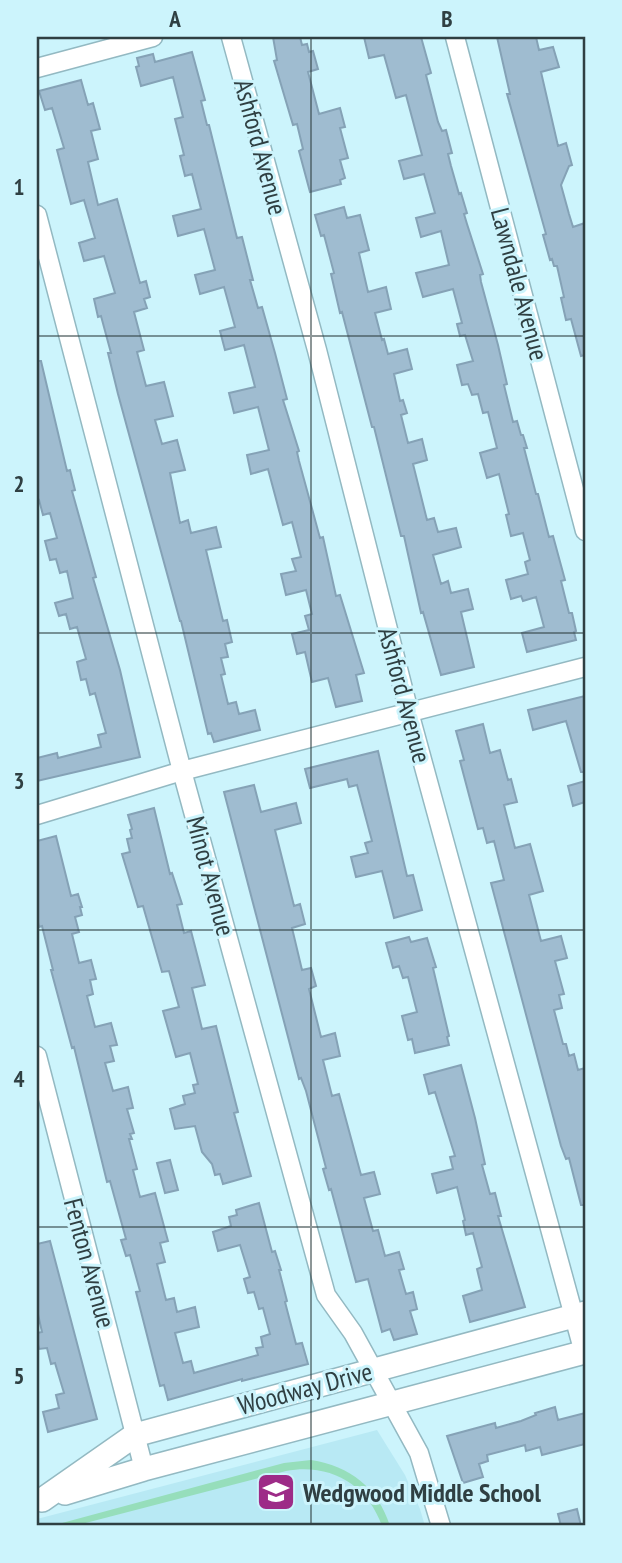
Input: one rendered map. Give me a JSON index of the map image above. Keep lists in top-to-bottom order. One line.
{"streets":{"street":["Ashford Avenue","Lawndale Avenue","Minot Avenue","Fenton Avenue","Woodway Drive"]},"crossings":[["Ashford Avenue","Woodway Drive"],["Minot Avenue","Woodway Drive"],["Fenton Avenue","Woodway Drive"]],"places":{"school or university":["Wedgwood Middle School"]},"grid":{"columns":["A","B"],"rows":["1","2","3","4","5"]}}
